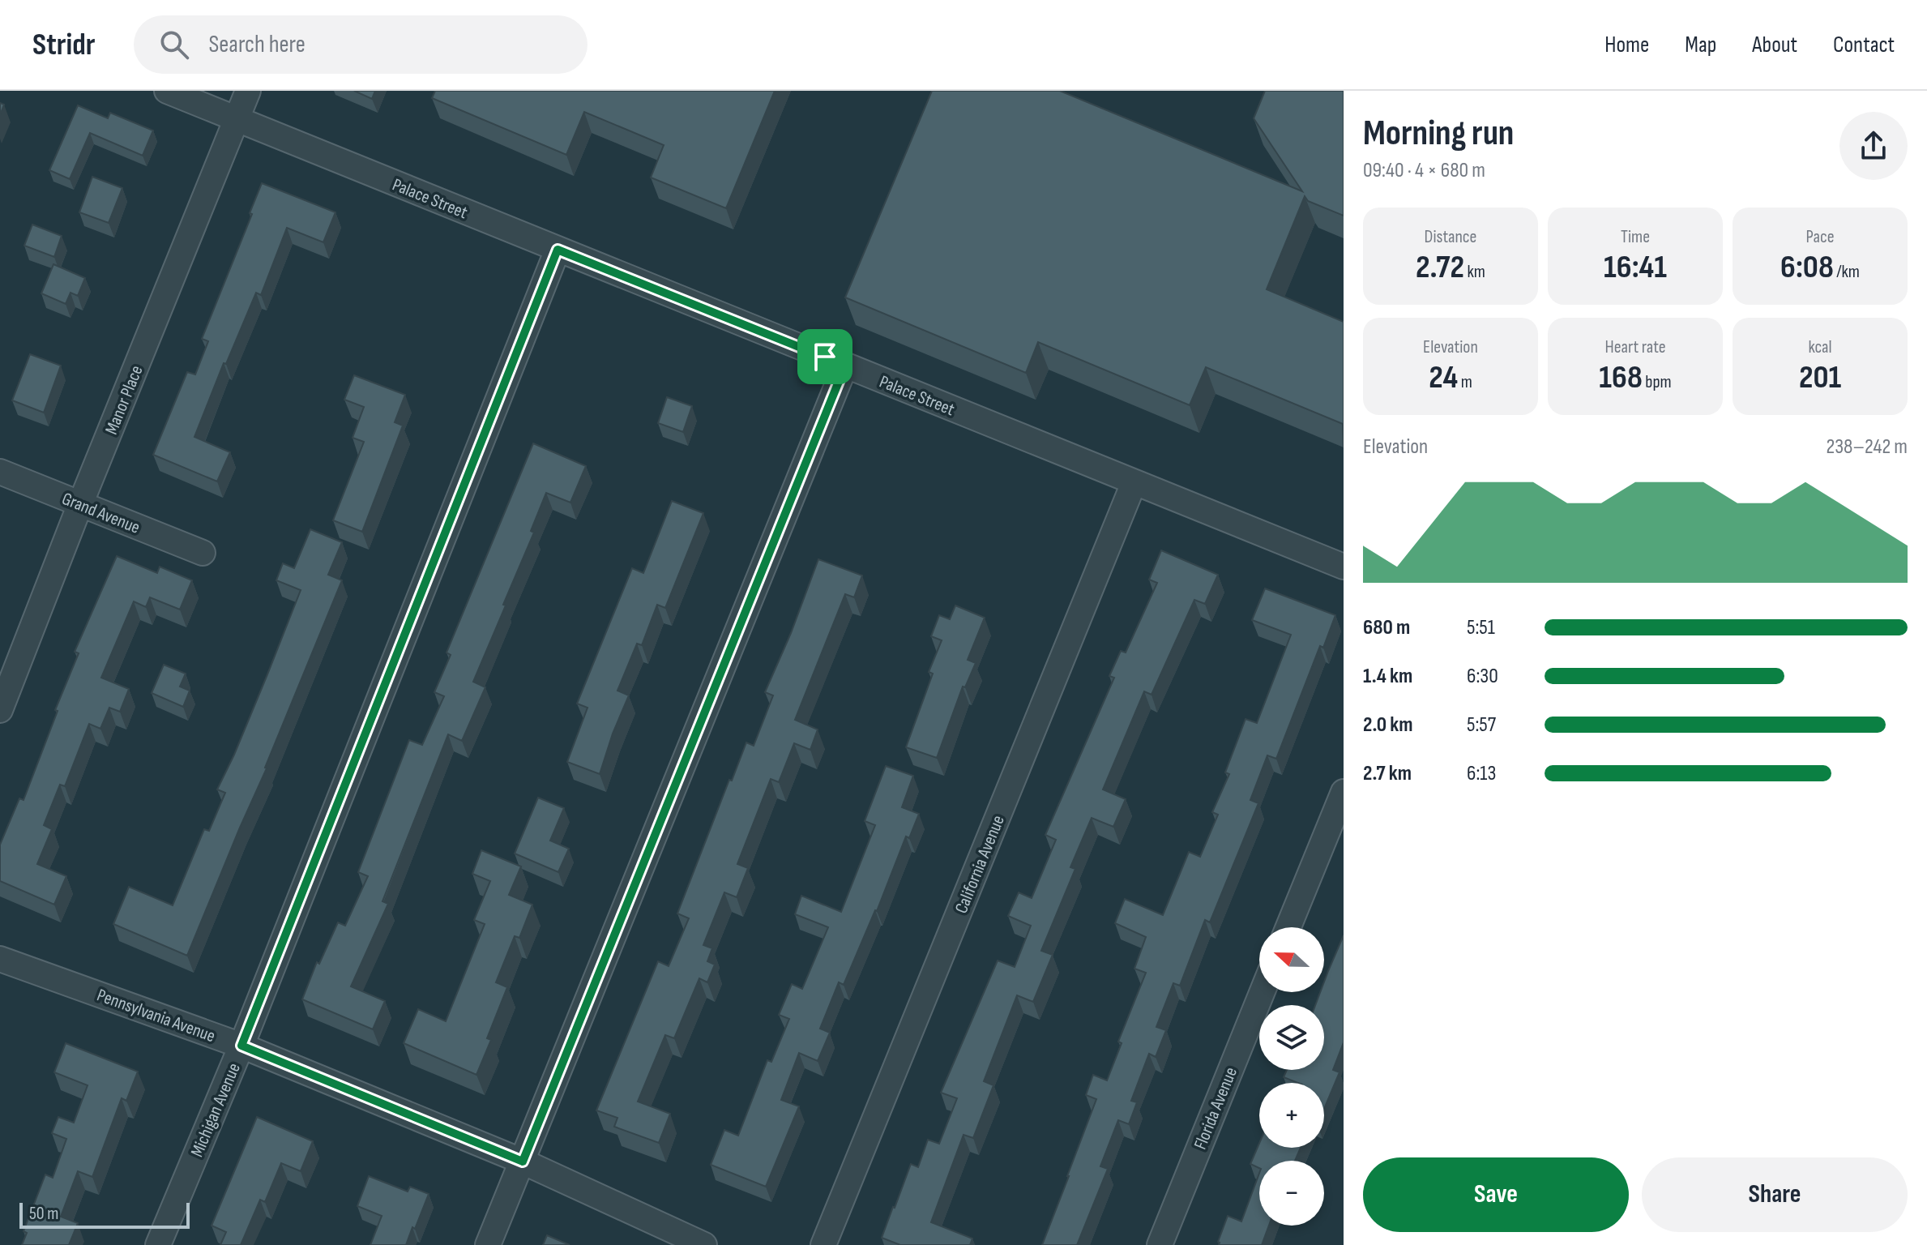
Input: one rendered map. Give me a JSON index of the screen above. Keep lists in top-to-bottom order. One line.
{"streets":{"street":["Palace Street","Manor Place","Grand Avenue","California Avenue","Pennsylvania Avenue","Florida Avenue","Michigan Avenue"]},"crossings":[["Palace Street","Manor Place"],["Palace Street","California Avenue"],["Palace Street","Michigan Avenue"],["Manor Place","Grand Avenue"],["Pennsylvania Avenue","Michigan Avenue"]],"scale_bar":"50 m","north":"left","page":{"header":"Stridr","search":"Search here","nav":["Home","Map","About","Contact"],"heading":["Morning run","09:40 · 4 × 680 m"],"stats":[["Distance","2.72 km"],["Time","16:41"],["Pace","6:08 /km"],["Elevation","24 m"],["Heart rate","168 bpm"],["kcal","201"]],"chart":["Elevation","238–242 m"],"list":[{"name":"680 m","note":"5:51"},{"name":"1.4 km","note":"6:30"},{"name":"2.0 km","note":"5:57"},{"name":"2.7 km","note":"6:13"}],"map_buttons":["+","−"],"buttons":["Save","Share"],"scale":"50 m"}}
